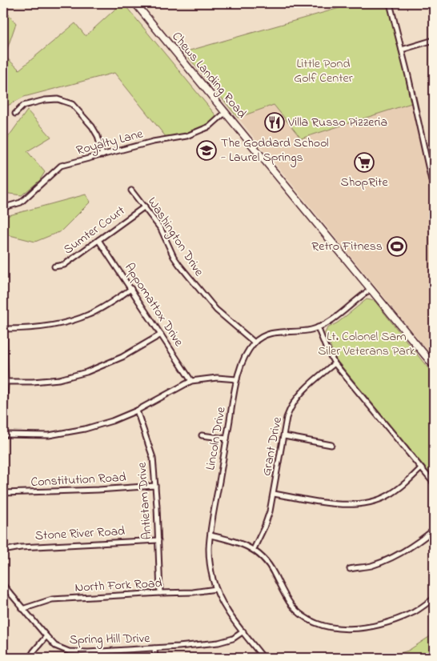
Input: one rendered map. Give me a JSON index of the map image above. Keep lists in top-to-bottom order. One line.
{"streets":{"main road":["Chews Landing Road"],"street":["Royalty Lane","Sumter Court","Washington Drive","Appomattox Drive","Lincoln Drive","Grant Drive","Constitution Road","Antietam Drive","Stone River Road","North Fork Road","Spring Hill Drive"]},"crossings":[["Chews Landing Road","Royalty Lane"],["Chews Landing Road","Lincoln Drive"],["Sumter Court","Washington Drive"],["Sumter Court","Appomattox Drive"],["Washington Drive","Lincoln Drive"],["Lincoln Drive","North Fork Road"],["Lincoln Drive","Spring Hill Drive"],["Constitution Road","Antietam Drive"],["Antietam Drive","Stone River Road"],["Antietam Drive","North Fork Road"],["North Fork Road","Spring Hill Drive"]],"parks":["Little Pond Golf Center","Lt. Colonel Sam Siler Veterans Park"],"places":{"restaurant":["Villa Russo Pizzeria"],"school or university":["The Goddard School - Laurel Springs"],"supermarket":["ShopRite"],"sports":["Retro Fitness"]}}
